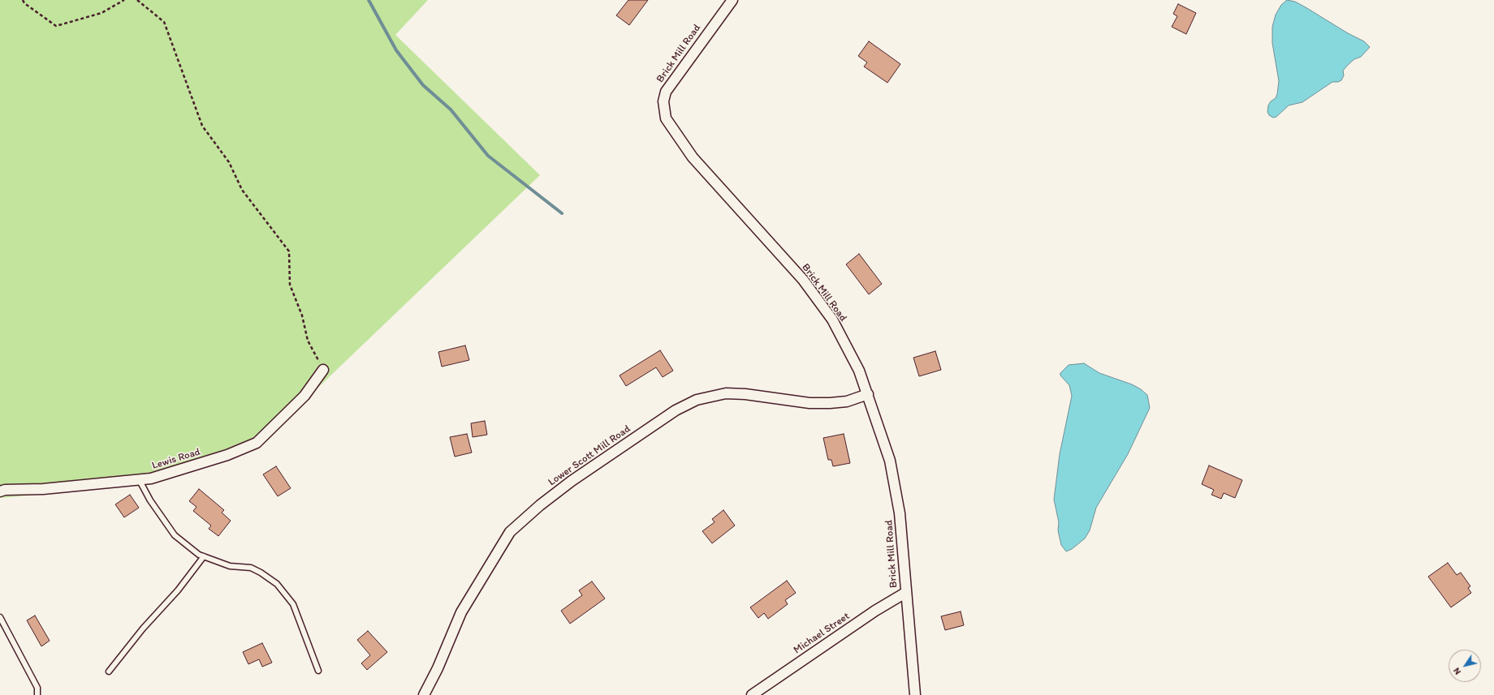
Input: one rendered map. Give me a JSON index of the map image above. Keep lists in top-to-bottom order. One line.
{"streets":{"street":["Brick Mill Road","Lower Scott Mill Road","Lewis Road","Michael Street"]},"crossings":[["Brick Mill Road","Lower Scott Mill Road"],["Brick Mill Road","Michael Street"]],"north":"bottom left"}
